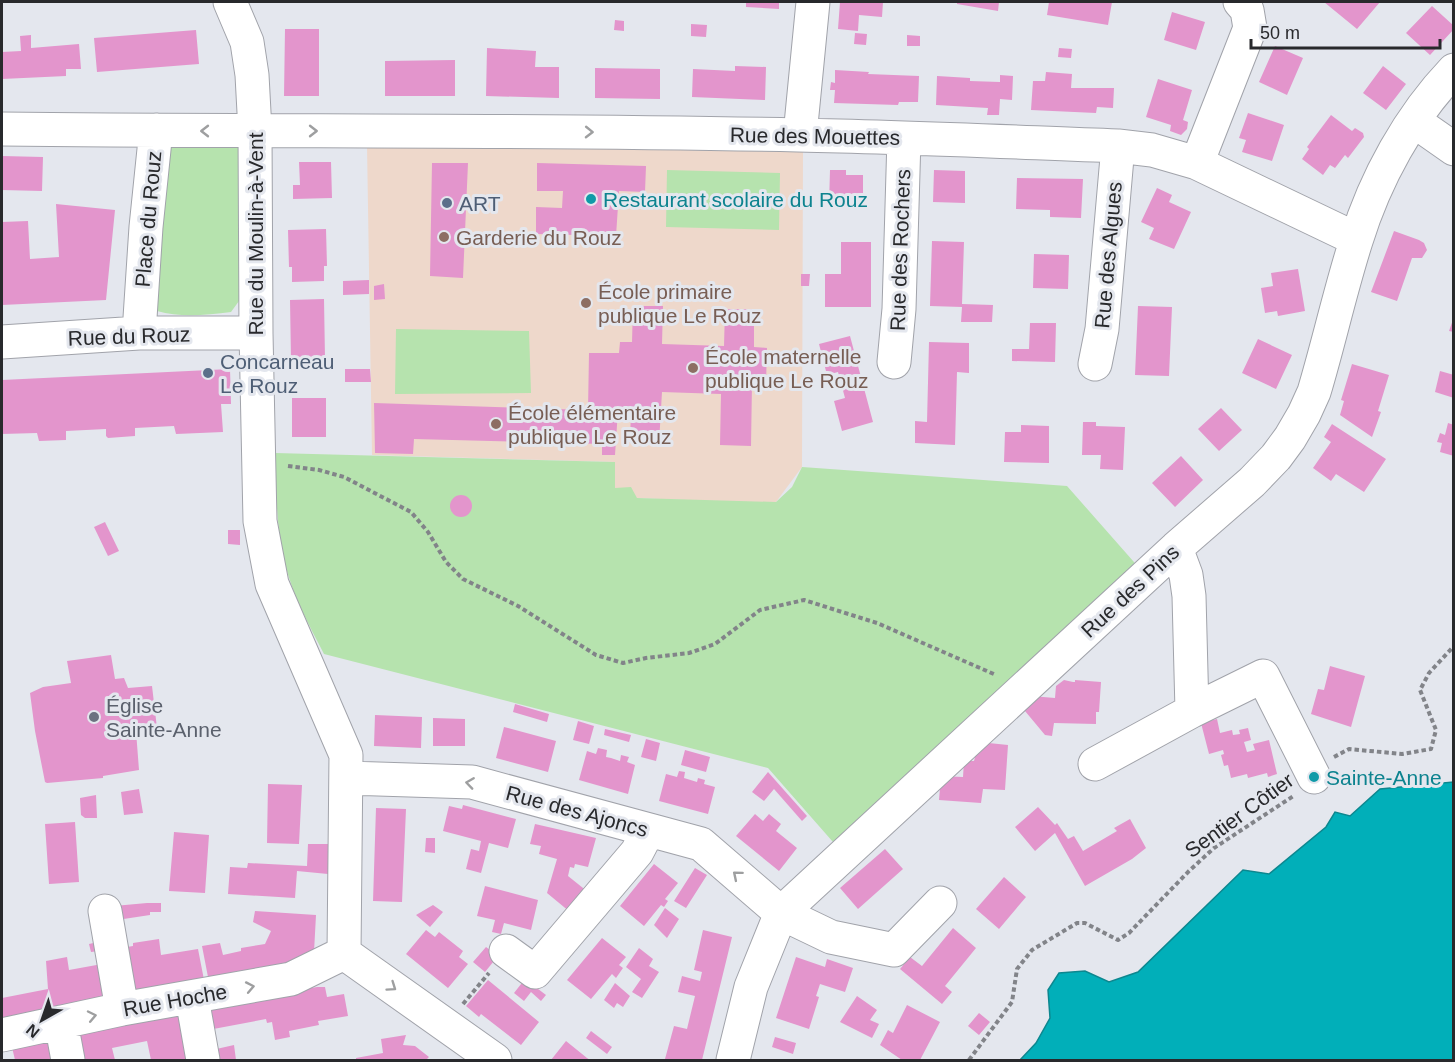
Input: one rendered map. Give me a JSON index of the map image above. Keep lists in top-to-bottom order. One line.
{"streets":{"street":["Rue des Mouettes","Place du Rouz","Rue du Moulin-à-Vent","Rue des Rochers","Rue des Algues","Rue du Rouz","Rue des Pins","Rue des Ajoncs","Rue Hoche"],"path":["Sentier Côtier"]},"crossings":[["Rue des Mouettes","Place du Rouz"],["Rue des Mouettes","Rue du Moulin-à-Vent"],["Rue des Mouettes","Rue des Rochers"],["Rue des Mouettes","Rue des Algues"],["Rue des Mouettes","Rue des Pins"],["Place du Rouz","Rue du Moulin-à-Vent"],["Place du Rouz","Rue du Rouz"],["Rue du Moulin-à-Vent","Rue du Rouz"],["Rue du Moulin-à-Vent","Rue des Ajoncs"],["Rue du Moulin-à-Vent","Rue Hoche"],["Rue des Pins","Rue des Ajoncs"]],"one_way":["Rue des Mouettes","Rue Hoche"],"places":["Restaurant scolaire du Rouz","ART","Garderie du Rouz","École primaire publique Le Rouz","École maternelle publique Le Rouz","Concarneau Le Rouz","École élémentaire publique Le Rouz","Église Sainte-Anne","Sainte-Anne"],"scale_bar":"50 m","north":"bottom left"}
